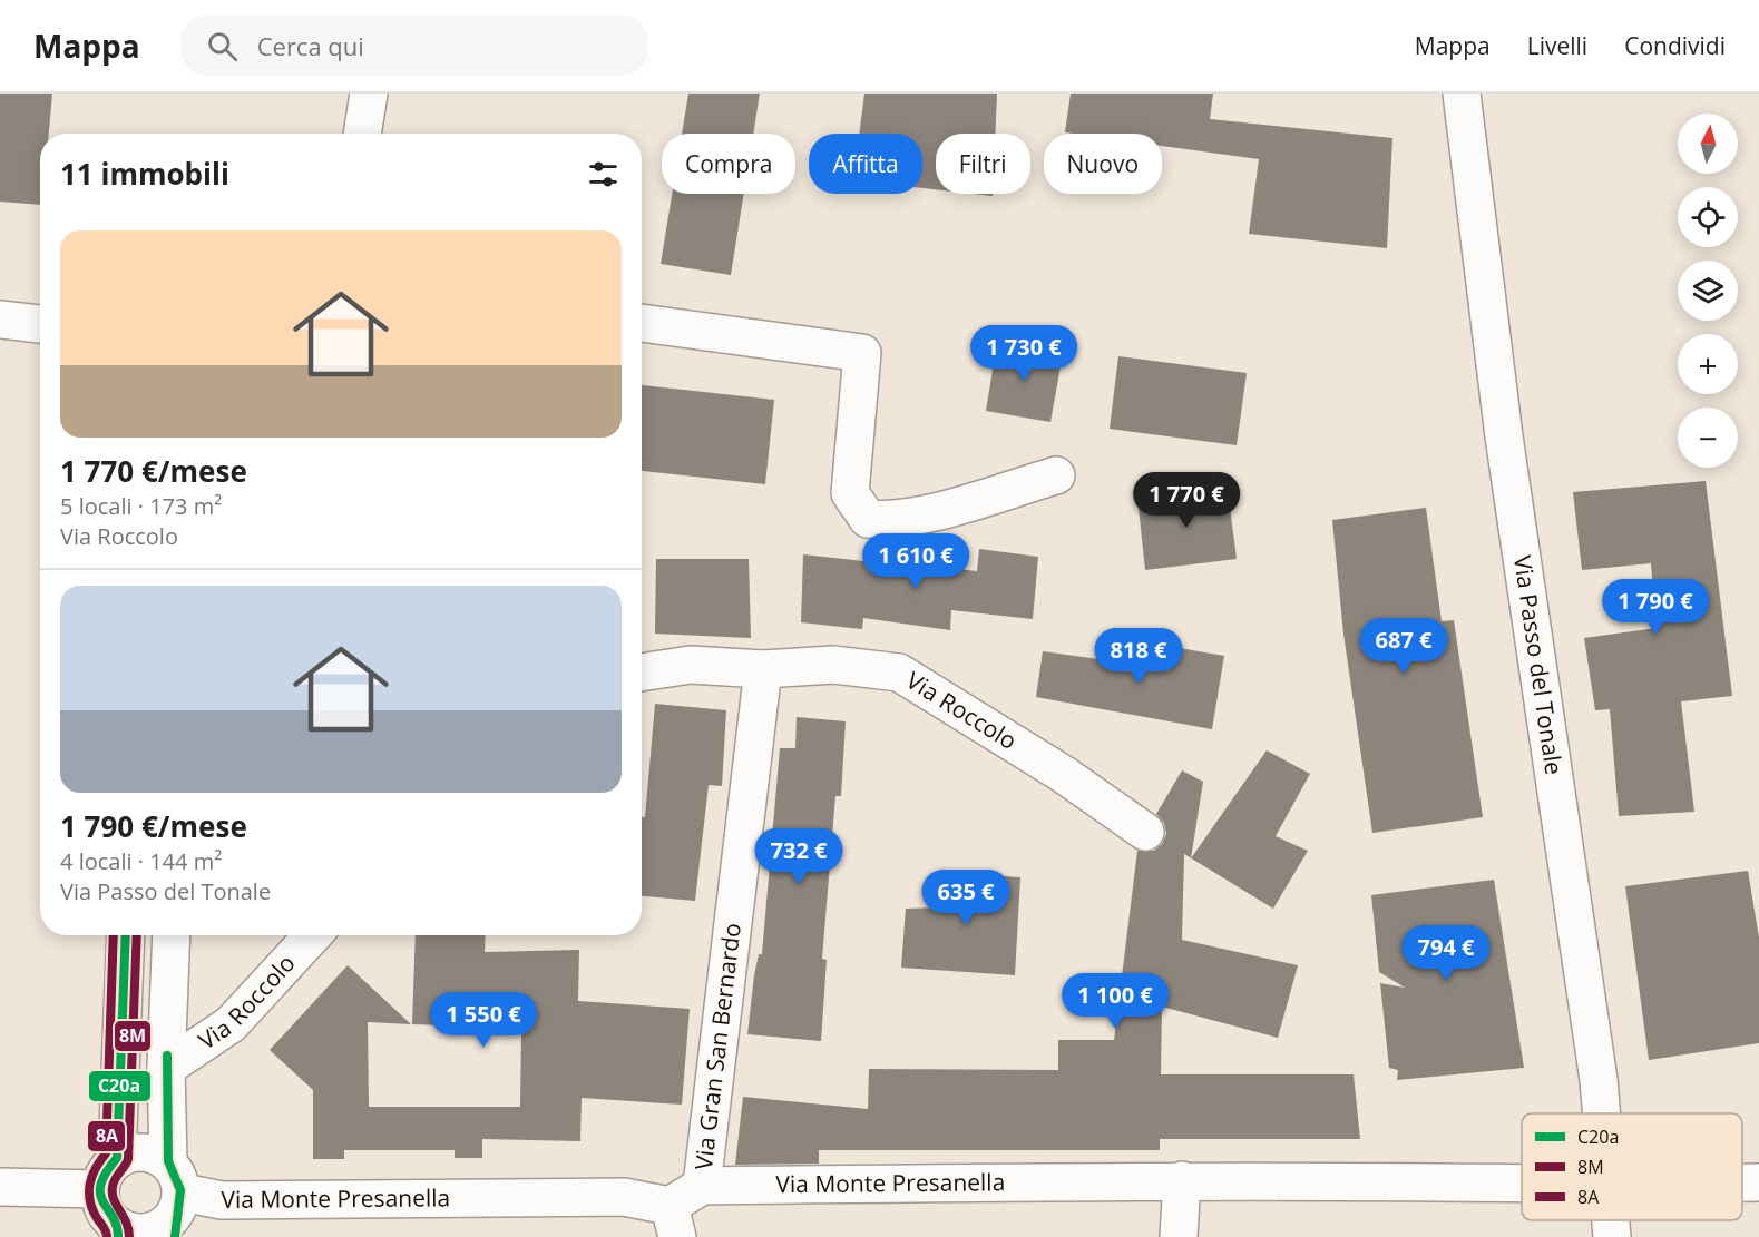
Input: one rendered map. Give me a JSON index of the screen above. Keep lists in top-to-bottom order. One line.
{"streets":{"street":["Via Passo del Tonale","Via Roccolo","Via Gran San Bernardo","Via Monte Presanella"]},"crossings":[["Via Roccolo","Via Gran San Bernardo"],["Via Gran San Bernardo","Via Monte Presanella"]],"lines":["transit line C20a","transit line 8M","transit line 8A"],"legend":["C20a","8M","8A"],"north":"top","page":{"header":"Mappa","search":"Cerca qui","nav":["Mappa","Livelli","Condividi"],"map_buttons":["+","−"],"chip":["Compra","Affitta","Filtri","Nuovo"],"heading":"11 immobili","list":[{"name":"1 770 €/mese","note":"5 locali · 173 m² · Via Roccolo"},{"name":"1 790 €/mese","note":"4 locali · 144 m² · Via Passo del Tonale"}],"price":["1 730 €","1 770 €","1 610 €","1 790 €","687 €","818 €","732 €","635 €","794 €","1 100 €","1 550 €"]}}
